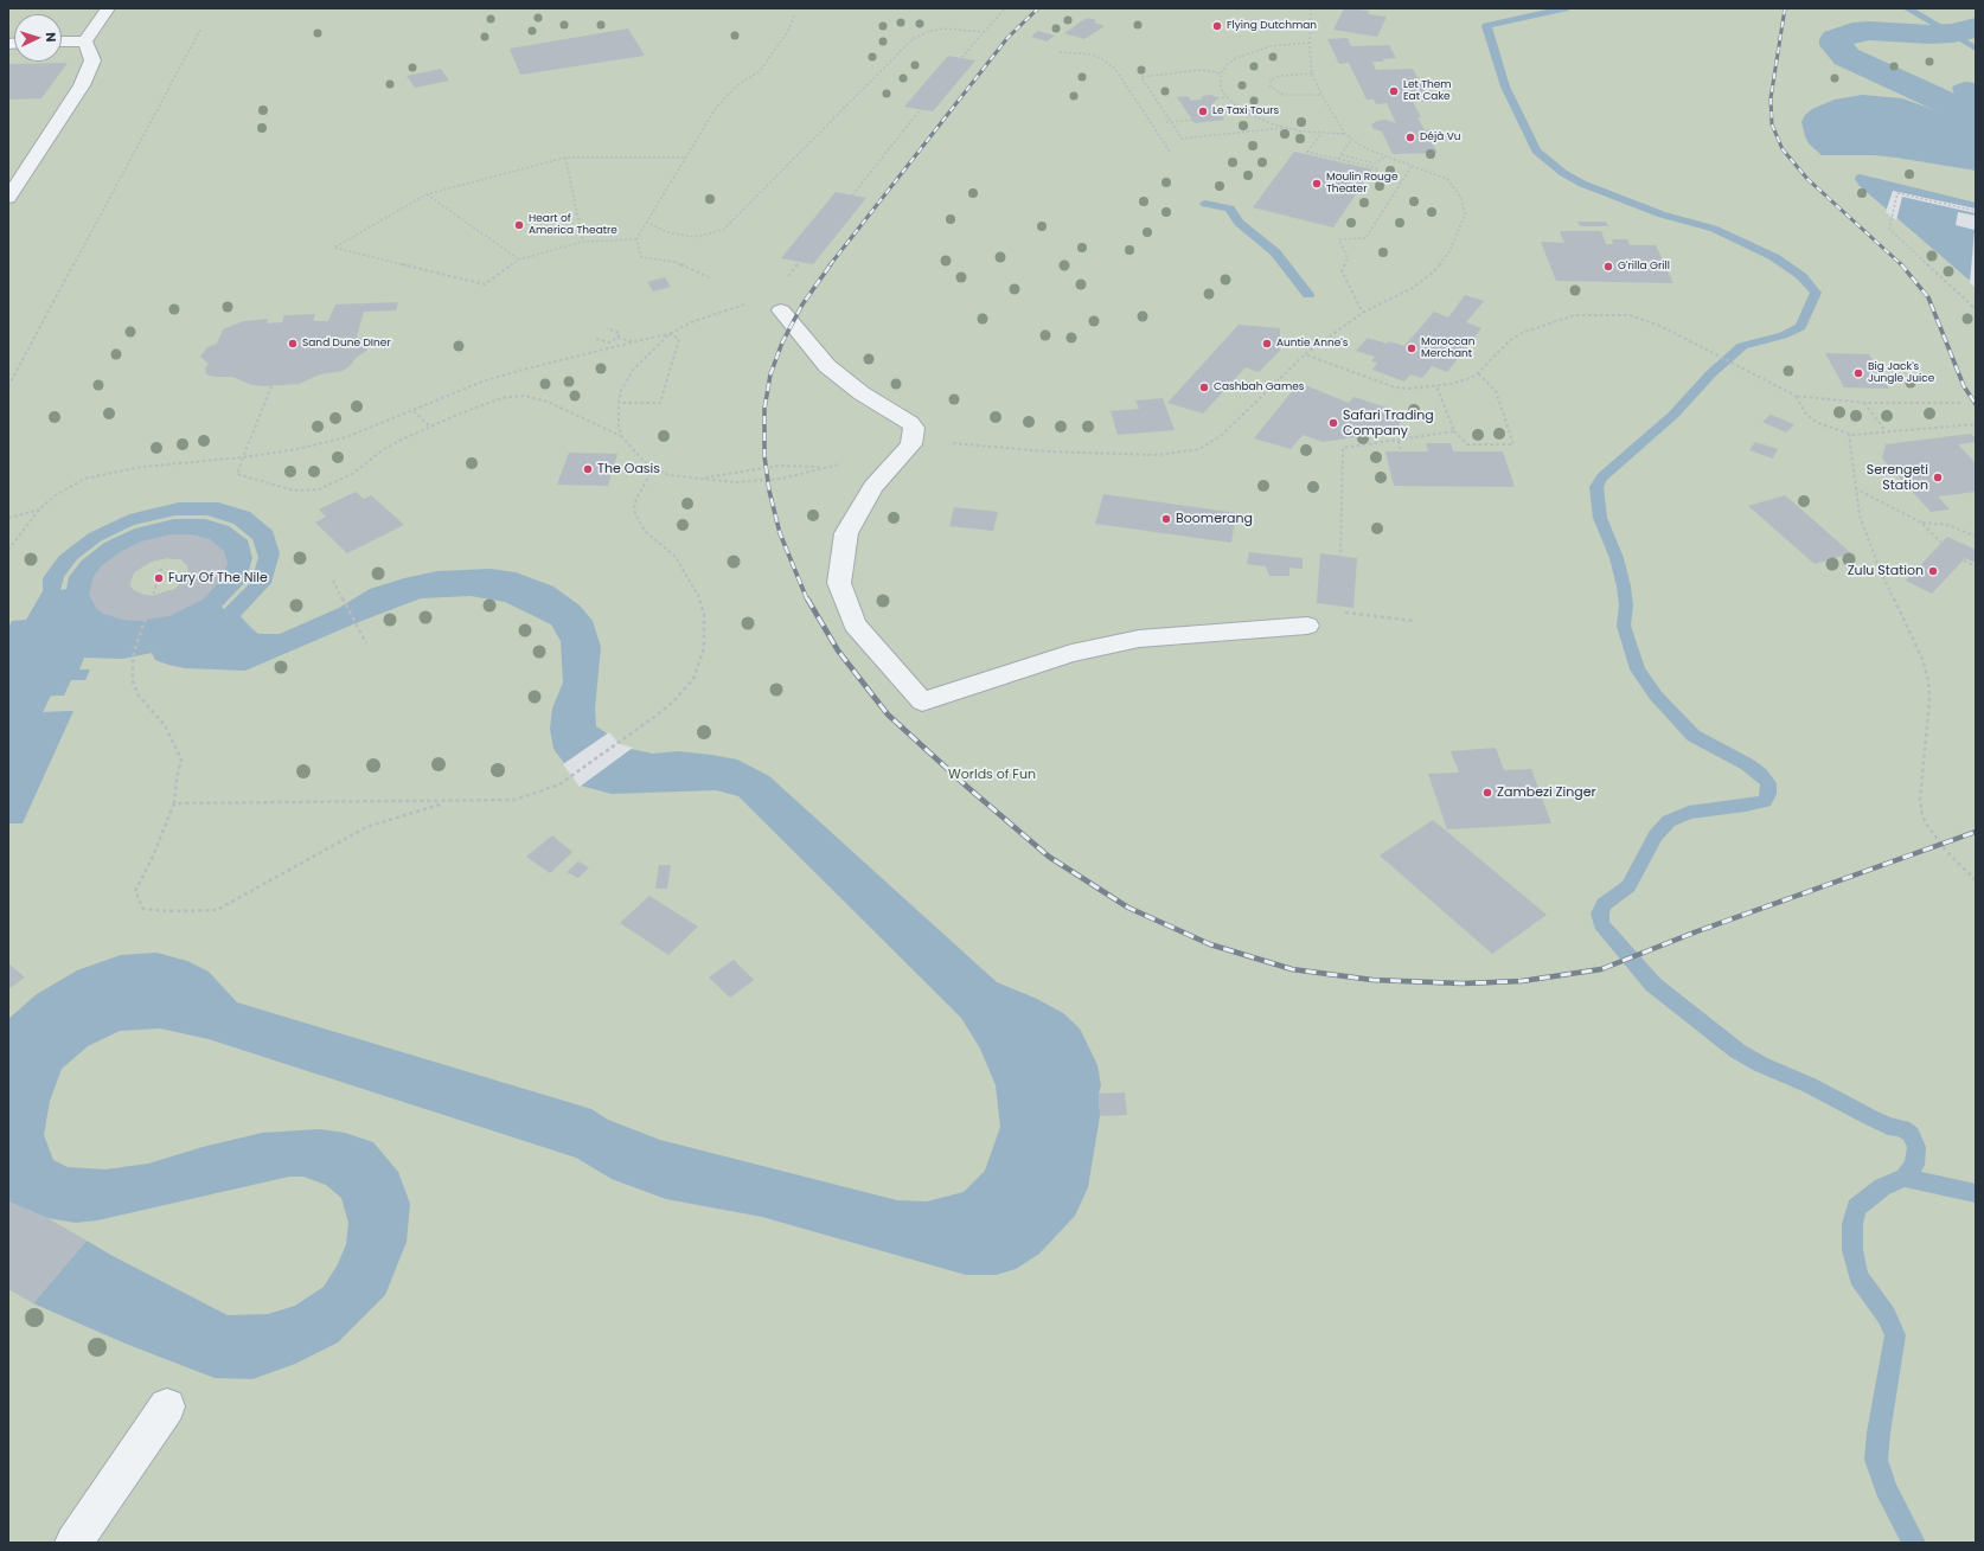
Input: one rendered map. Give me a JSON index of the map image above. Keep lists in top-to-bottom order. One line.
{"parks":["Worlds of Fun"],"places":["Flying Dutchman","Let Them Eat Cake","Le Taxi Tours","Déjà Vu","Moulin Rouge Theater","Heart of America Theatre","G'rilla Grill","Sand Dune DIner","Auntie Anne's","Moroccan Merchant","Big Jack's Jungle Juice","Cashbah Games","Safari Trading Company","The Oasis","Serengeti Station","Boomerang","Zulu Station","Fury Of The Nile","Zambezi Zinger"],"north":"right"}
